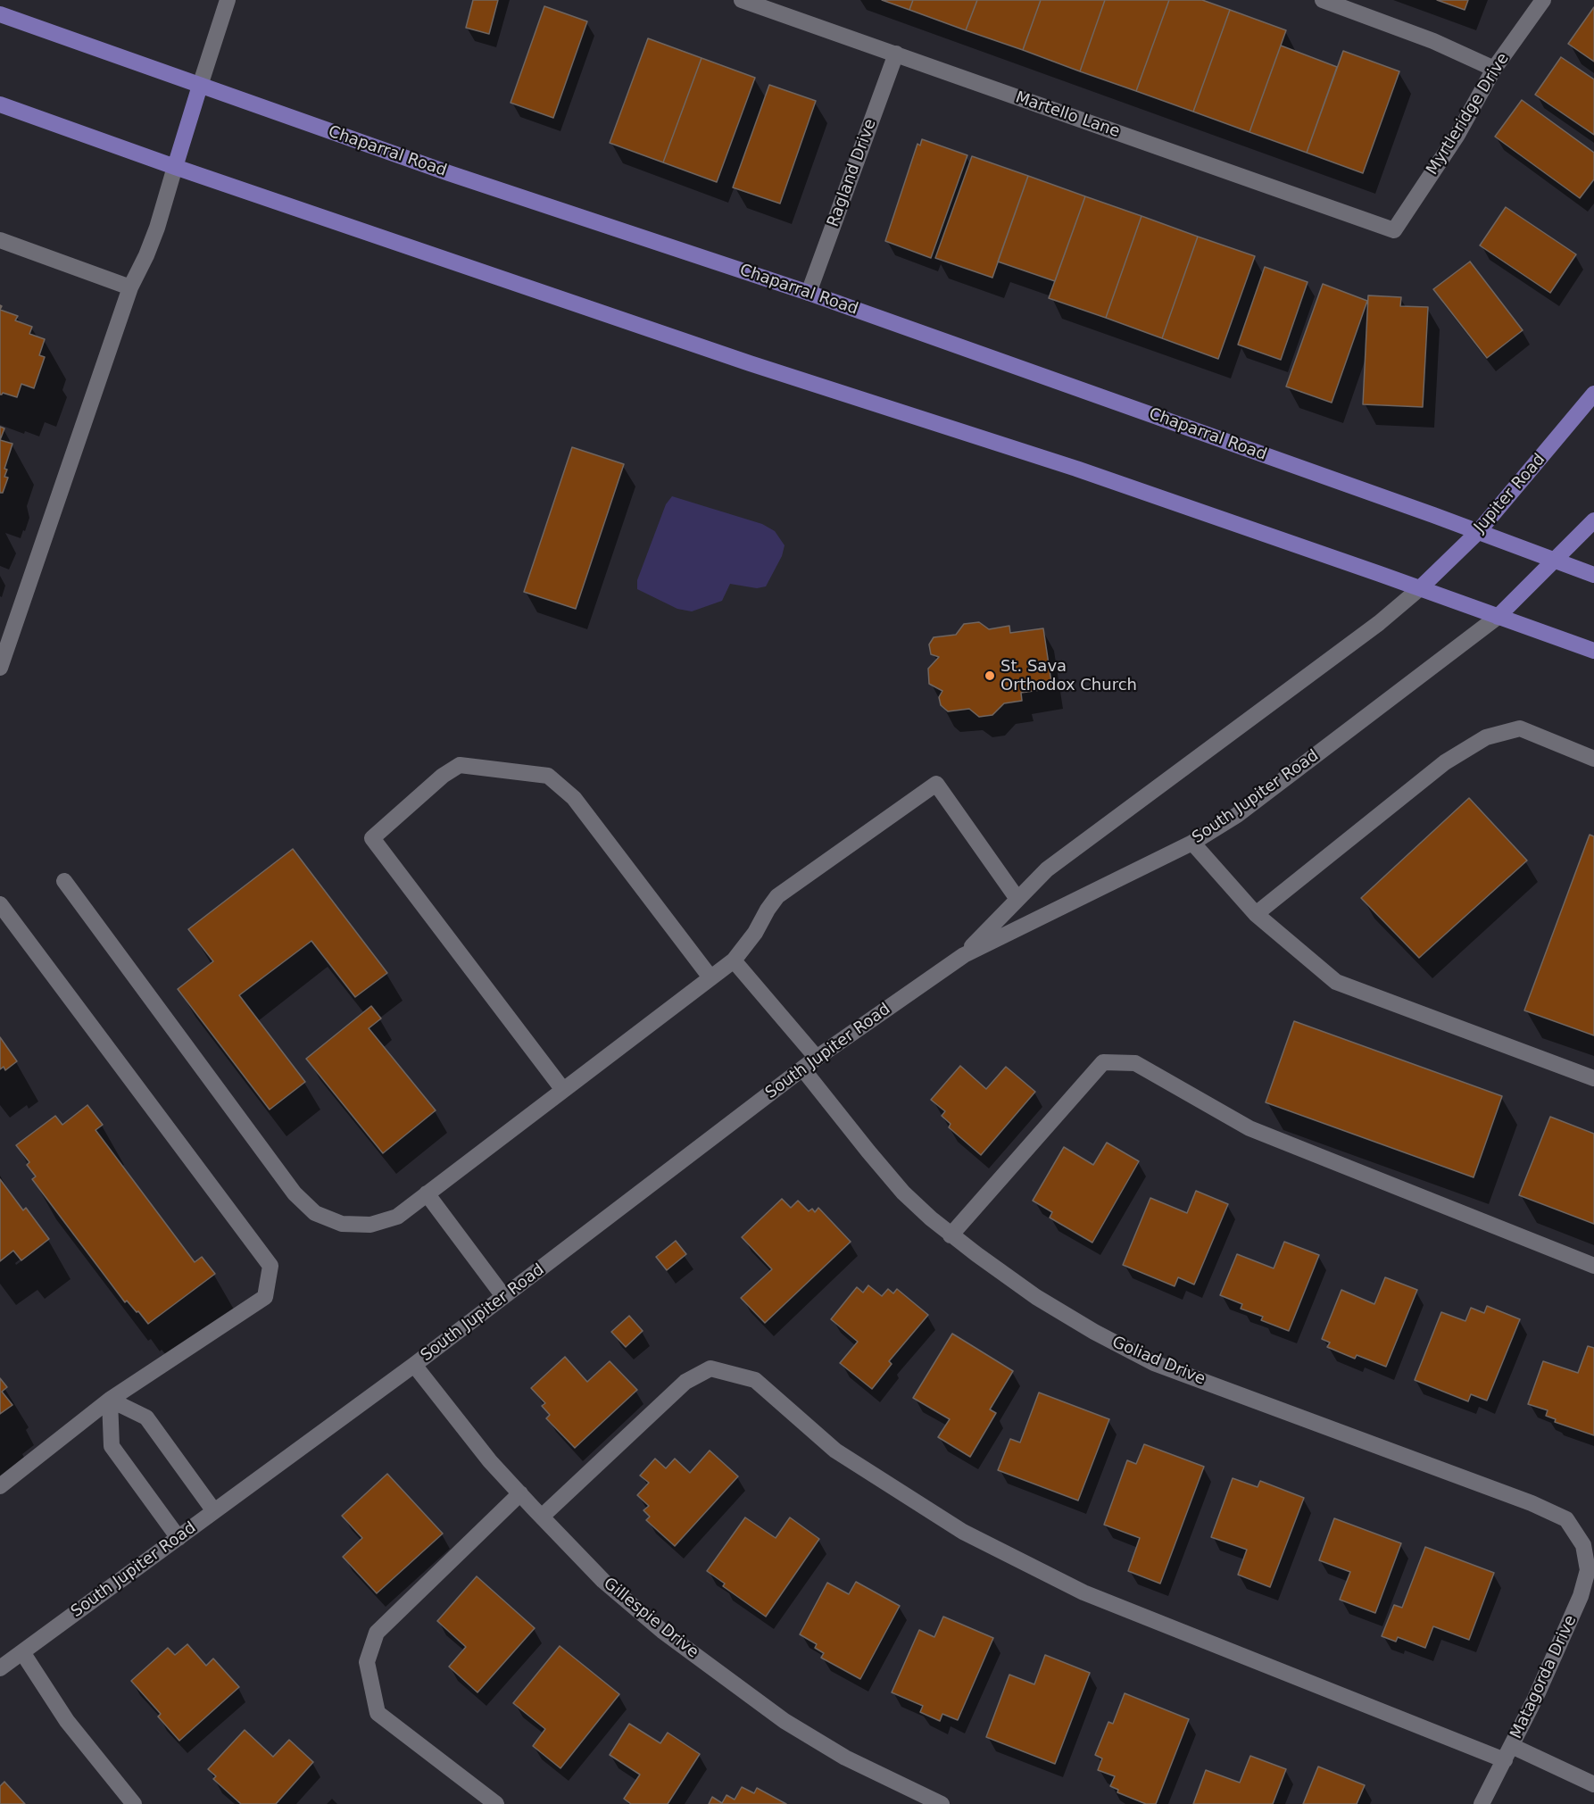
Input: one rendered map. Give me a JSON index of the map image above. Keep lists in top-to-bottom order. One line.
{"streets":{"main road":["Chaparral Road","Jupiter Road"],"street":["Myrtleridge Drive","Martello Lane","Ragland Drive","South Jupiter Road","Goliad Drive","Gillespie Drive","Matagorda Drive"]},"crossings":[["Myrtleridge Drive","Martello Lane"],["Martello Lane","Ragland Drive"],["Chaparral Road","Ragland Drive"],["Chaparral Road","Jupiter Road"],["Jupiter Road","South Jupiter Road"],["South Jupiter Road","Goliad Drive"],["South Jupiter Road","Gillespie Drive"],["Goliad Drive","Matagorda Drive"]],"places":["St. Sava Orthodox Church"]}
